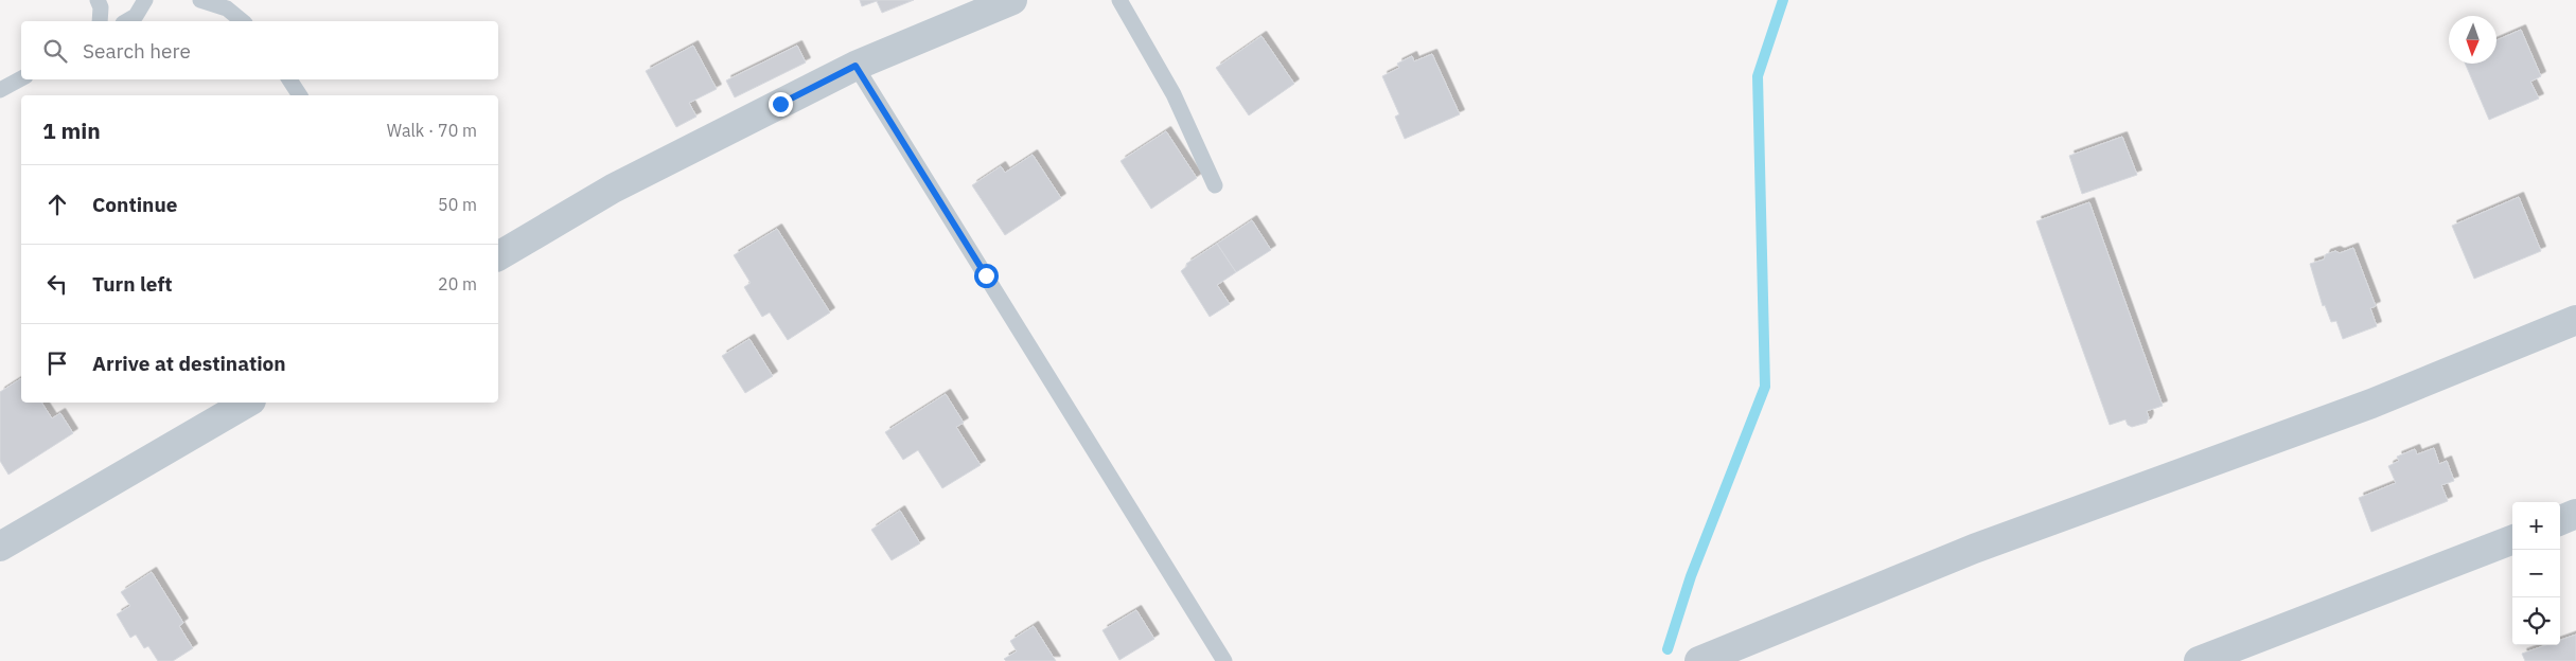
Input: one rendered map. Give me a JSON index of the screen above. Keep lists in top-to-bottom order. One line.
{"north":"bottom","page":{"search":"Search here","heading":["1 min","Walk · 70 m"],"list":[["Continue","50 m"],["Turn left","20 m"],"Arrive at destination"],"map_buttons":["+","−"]}}
